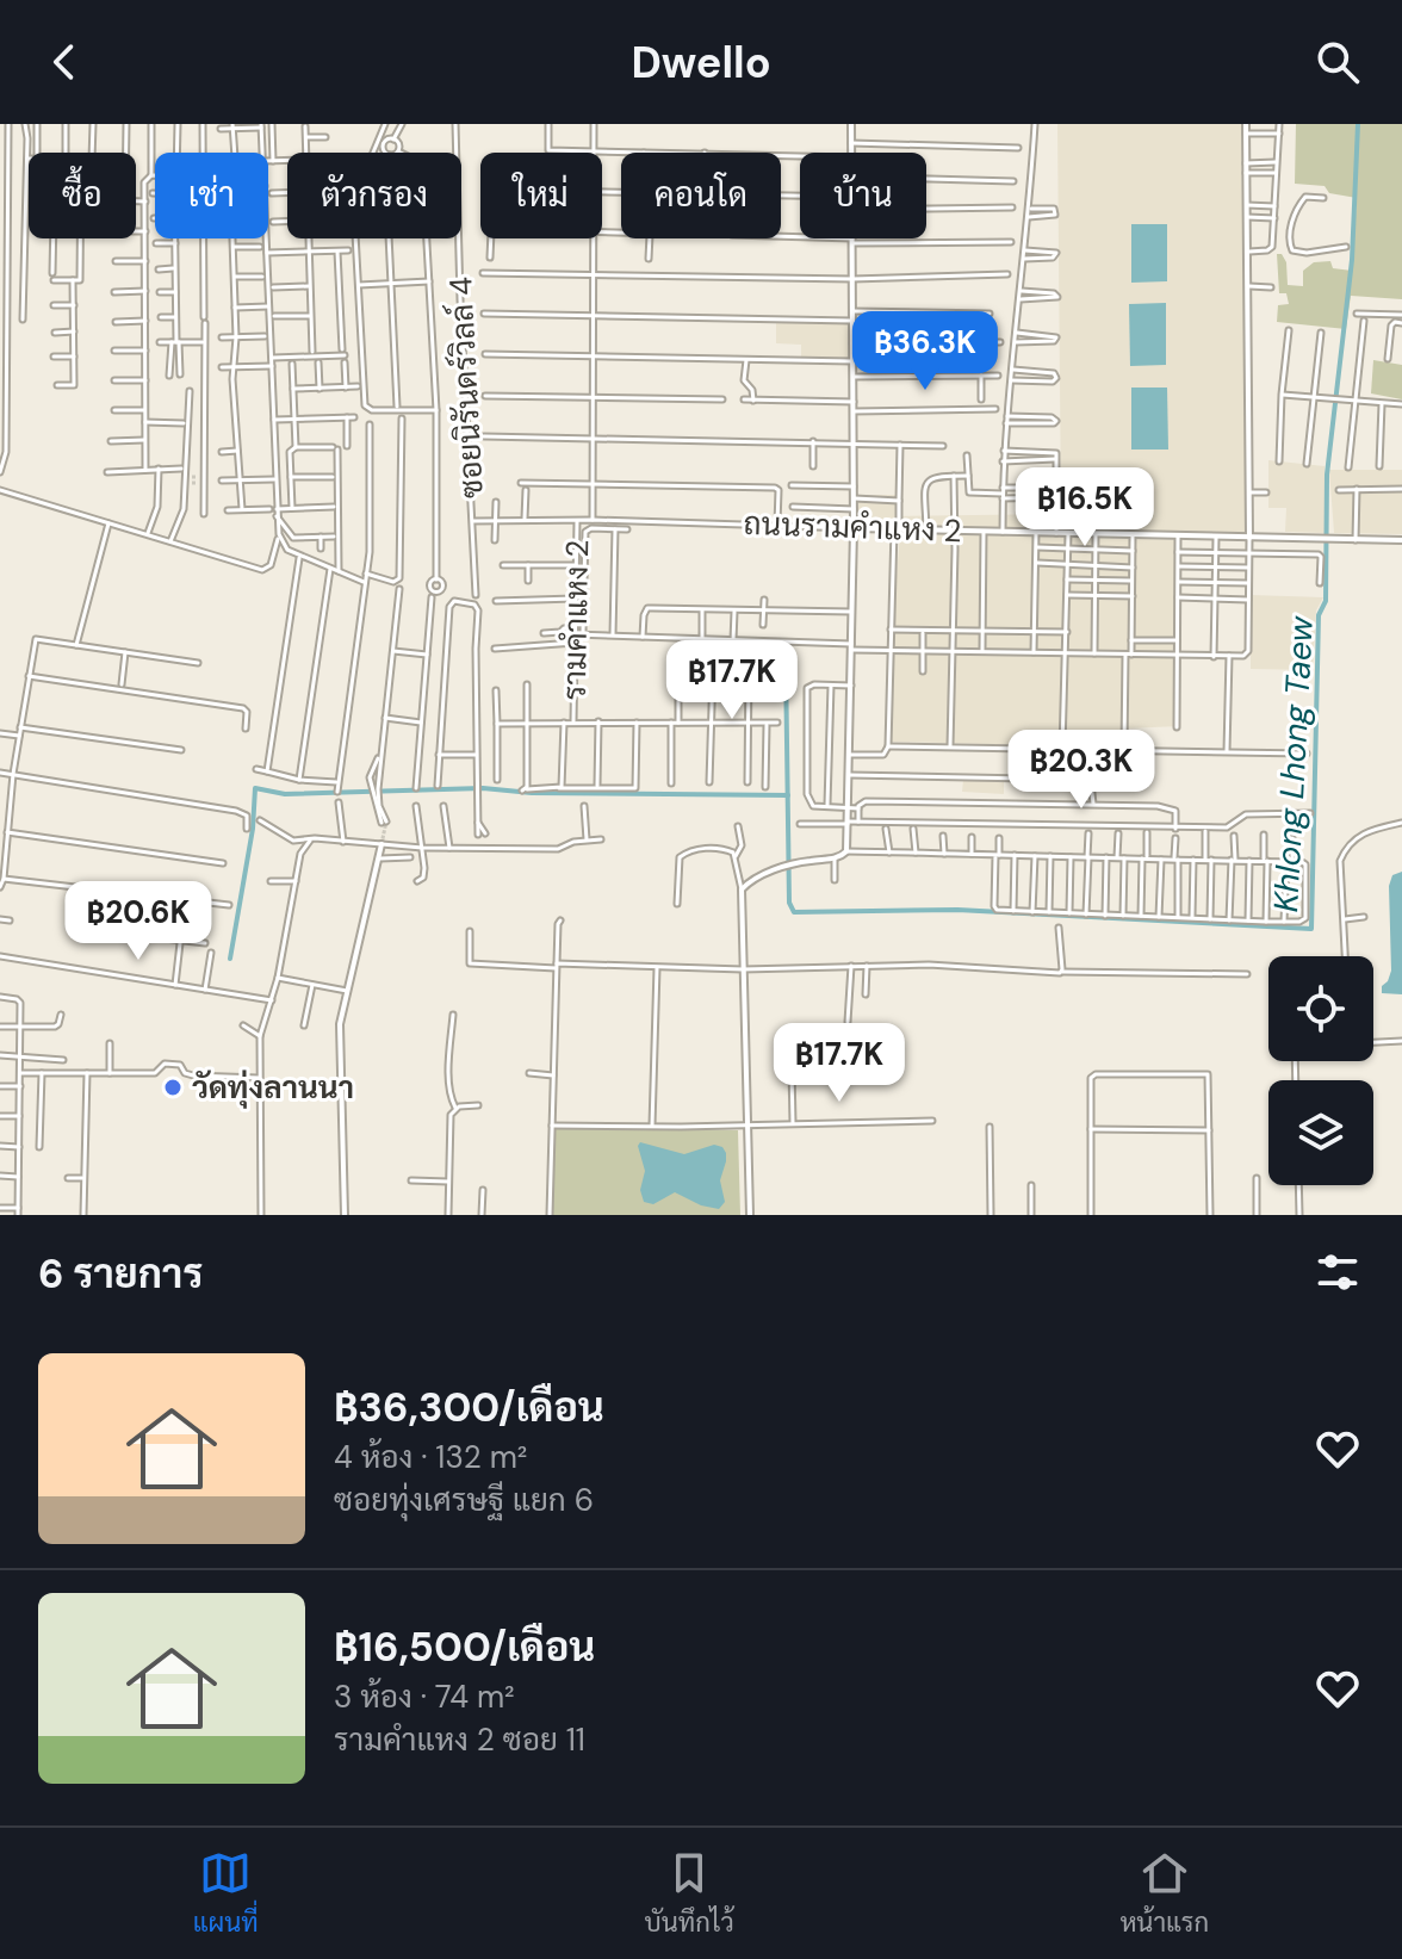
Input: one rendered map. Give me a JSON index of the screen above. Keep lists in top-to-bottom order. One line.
{"streets":{"main road":["ถนนรามคำแหง 2"],"street":["ซอยนิรันดร์วิลล์ 4","รามคำแหง 2"]},"crossings":[["ซอยนิรันดร์วิลล์ 4","ถนนรามคำแหง 2"],["ถนนรามคำแหง 2","รามคำแหง 2"]],"water":["Khlong Lhong Taew"],"places":["วัดทุ่งลานนา"],"page":{"header":"Dwello","chip":["ซื้อ","เช่า","ตัวกรอง","ใหม่","คอนโด","บ้าน"],"price":["฿36.3K","฿16.5K","฿17.7K","฿20.3K","฿20.6K","฿17.7K"],"heading":"6 รายการ","list":[{"name":"฿36,300/เดือน","note":"4 ห้อง · 132 m² · ซอยทุ่งเศรษฐี แยก 6"},{"name":"฿16,500/เดือน","note":"3 ห้อง · 74 m² · รามคำแหง 2 ซอย 11"}],"tabs":["แผนที่","บันทึกไว้","หน้าแรก"]}}
